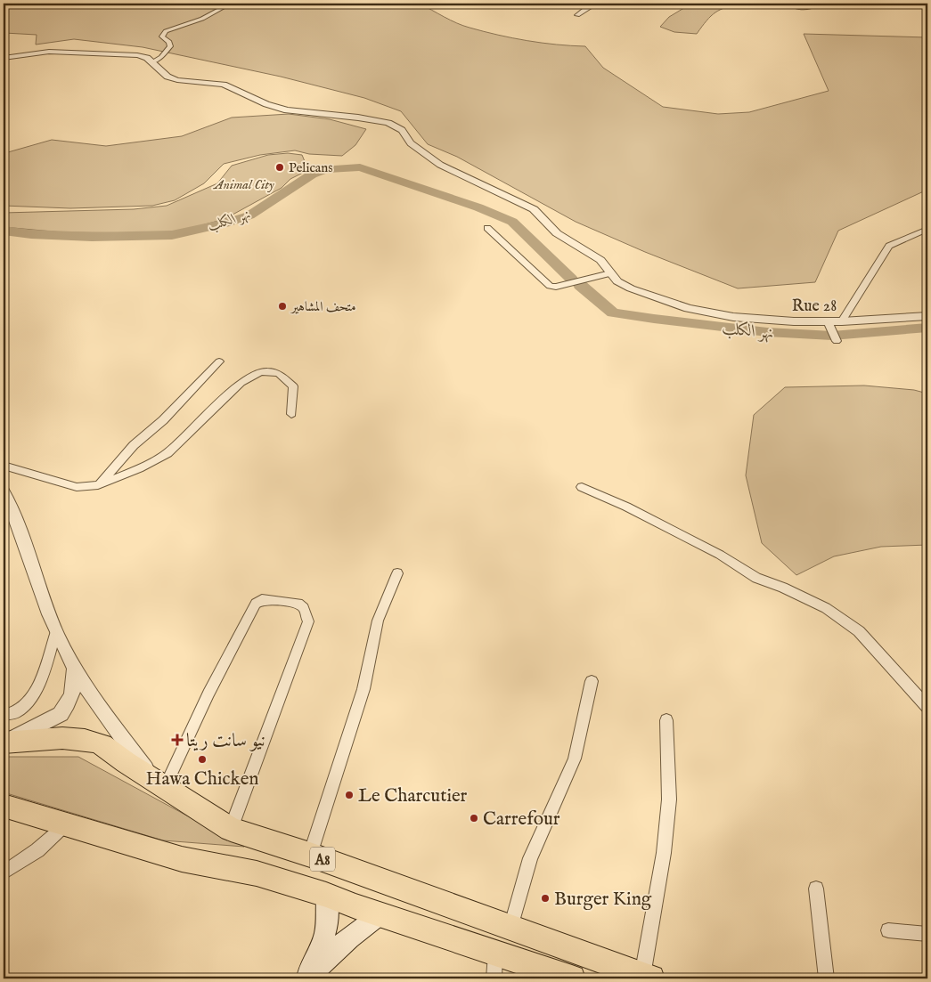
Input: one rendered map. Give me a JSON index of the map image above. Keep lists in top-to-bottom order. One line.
{"streets":{"highway":["A8"],"street":["Rue 28"]},"water":["نهر الكلب"],"parks":["Animal City"],"places":{"other":["Pelicans","متحف المشاهير","Hawa Chicken","Le Charcutier","Carrefour","Burger King"],"health":["نيو سانت ريتا"]}}
